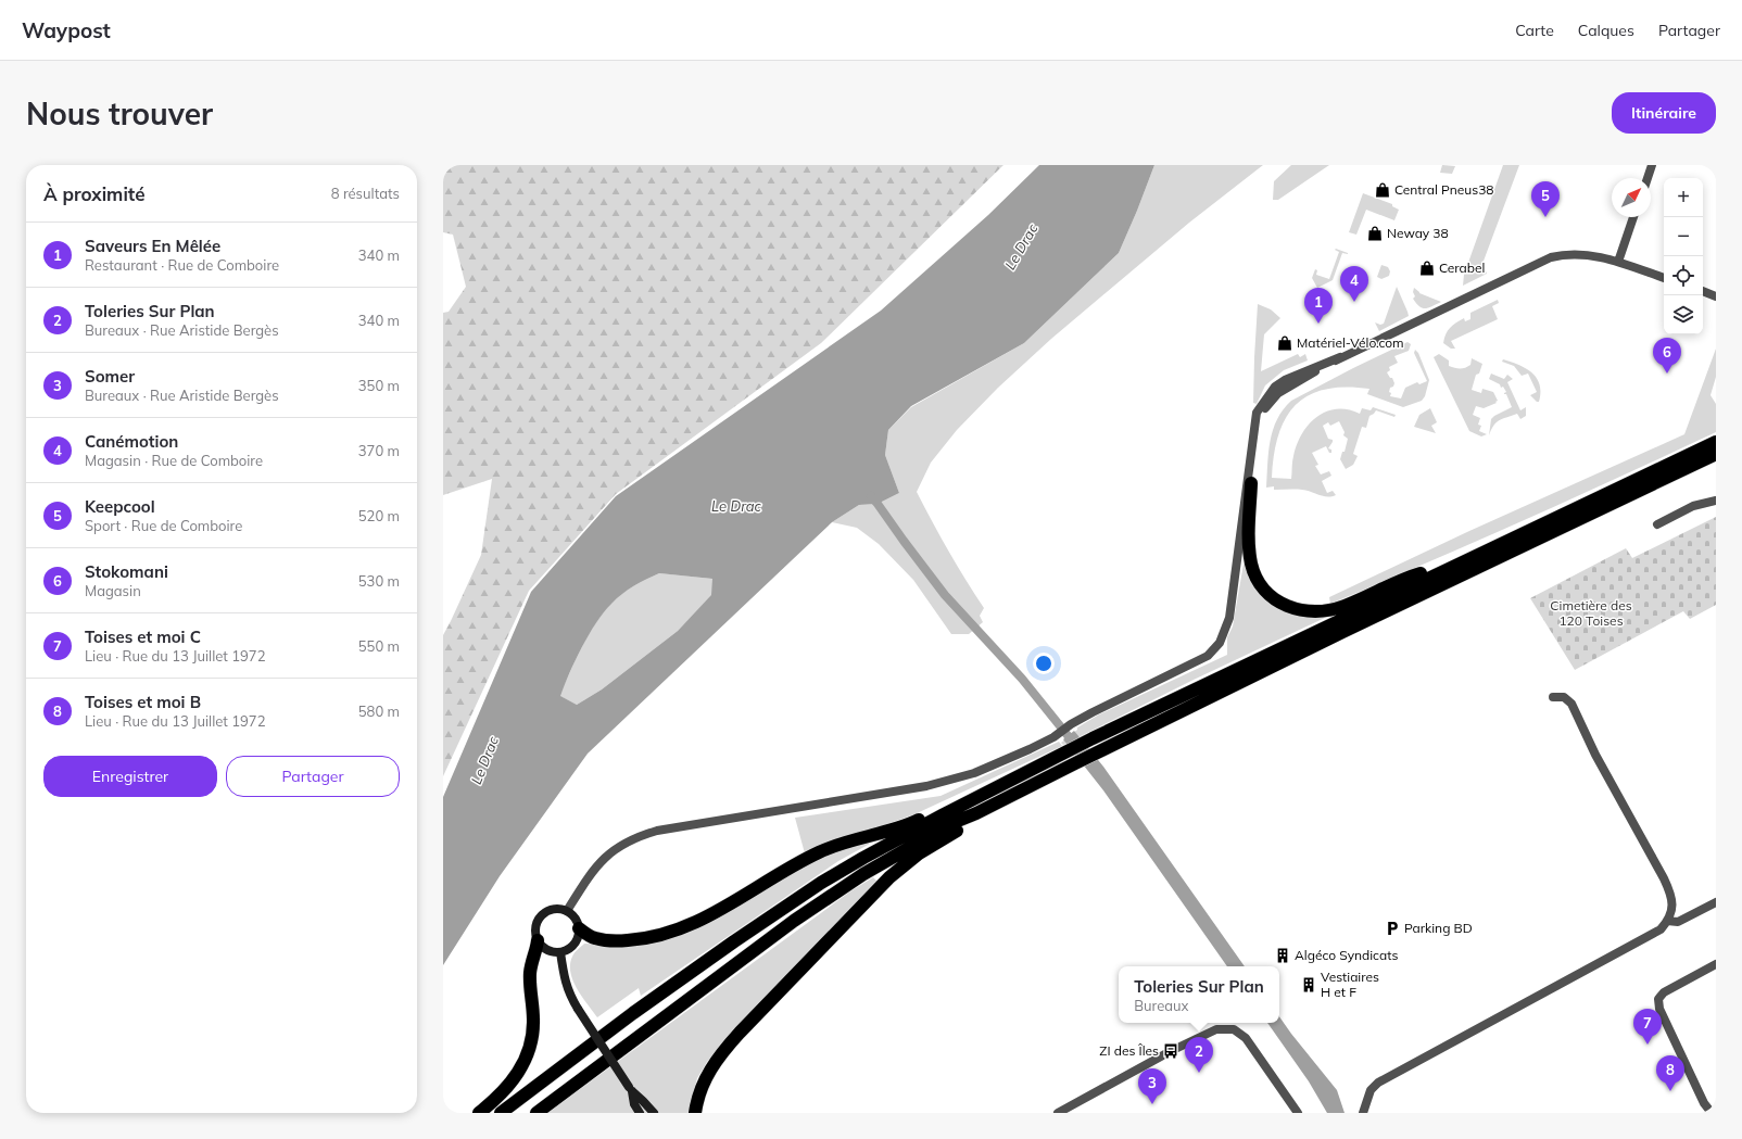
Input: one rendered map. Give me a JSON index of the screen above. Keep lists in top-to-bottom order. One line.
{"water":["Le Drac"],"parks":["Cimetière des 120 Toises"],"places":{"shop":["Central Pneus38","Neway 38","Cerabel","Matériel-Vélo.com"],"parking":["Parking BD"],"building":["Algéco Syndicats","Vestiaires H et F"],"bus stop":["ZI des Îles"]},"north":"top right","page":{"header":"Waypost","nav":["Carte","Calques","Partager"],"buttons":["Itinéraire",["Enregistrer","Partager"]],"title":"Nous trouver","heading":["À proximité","8 résultats"],"map_buttons":["+","−"],"pins":["5","4","1","6","7","2","8","3"],"list":[{"mark":"1","name":"Saveurs En Mêlée","note":"Restaurant · Rue de Comboire","value":"340 m"},{"mark":"2","name":"Toleries Sur Plan","note":"Bureaux · Rue Aristide Bergès","value":"340 m"},{"mark":"3","name":"Somer","note":"Bureaux · Rue Aristide Bergès","value":"350 m"},{"mark":"4","name":"Canémotion","note":"Magasin · Rue de Comboire","value":"370 m"},{"mark":"5","name":"Keepcool","note":"Sport · Rue de Comboire","value":"520 m"},{"mark":"6","name":"Stokomani","note":"Magasin","value":"530 m"},{"mark":"7","name":"Toises et moi C","note":"Lieu · Rue du 13 Juillet 1972","value":"550 m"},{"mark":"8","name":"Toises et moi B","note":"Lieu · Rue du 13 Juillet 1972","value":"580 m"}],"popup":["Toleries Sur Plan","Bureaux"]}}
